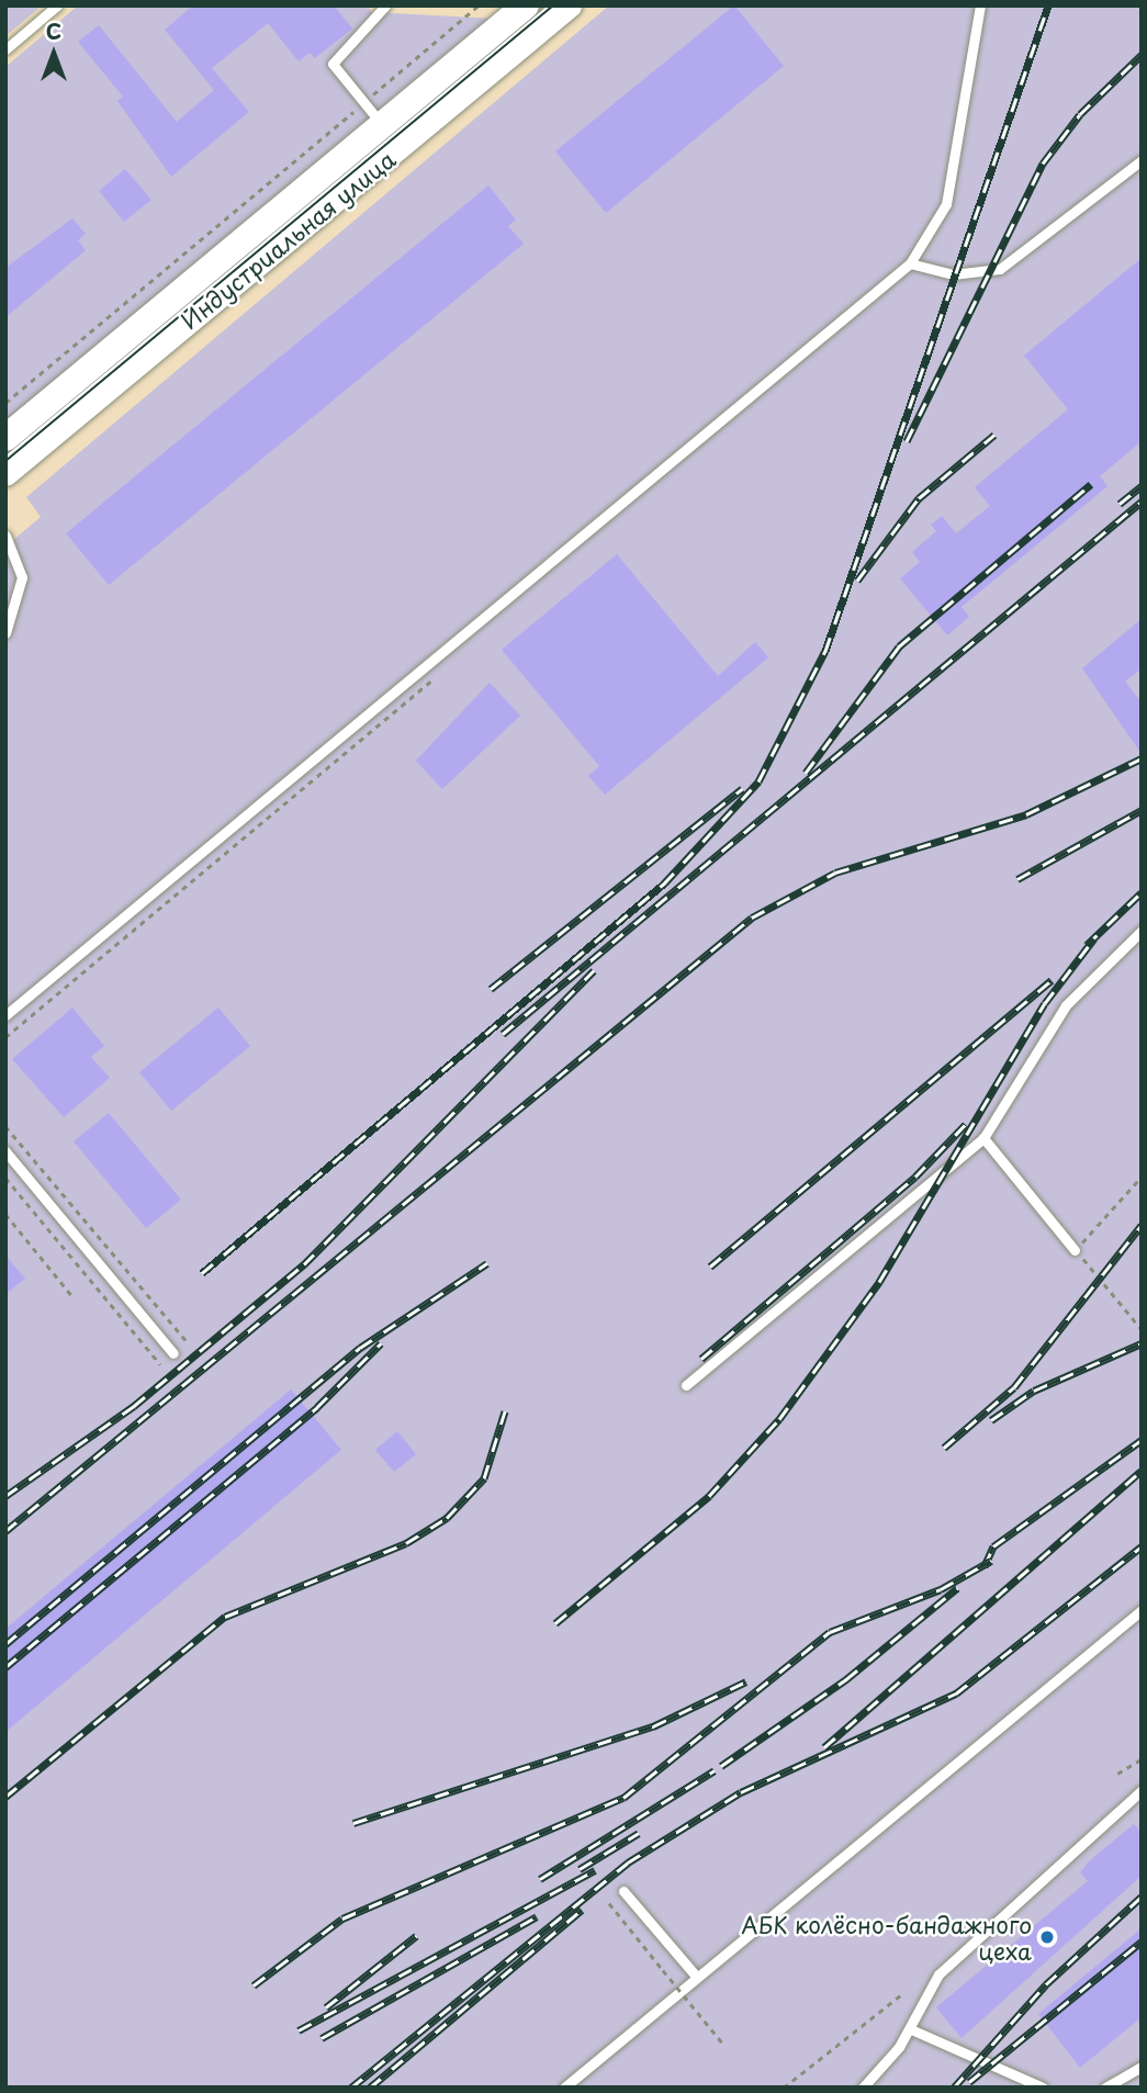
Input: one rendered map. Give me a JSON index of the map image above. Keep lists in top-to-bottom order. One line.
{"streets":{"main road":["Индустриальная улица"]},"places":["АБК колёсно-бандажного цеха"],"north":"top"}
